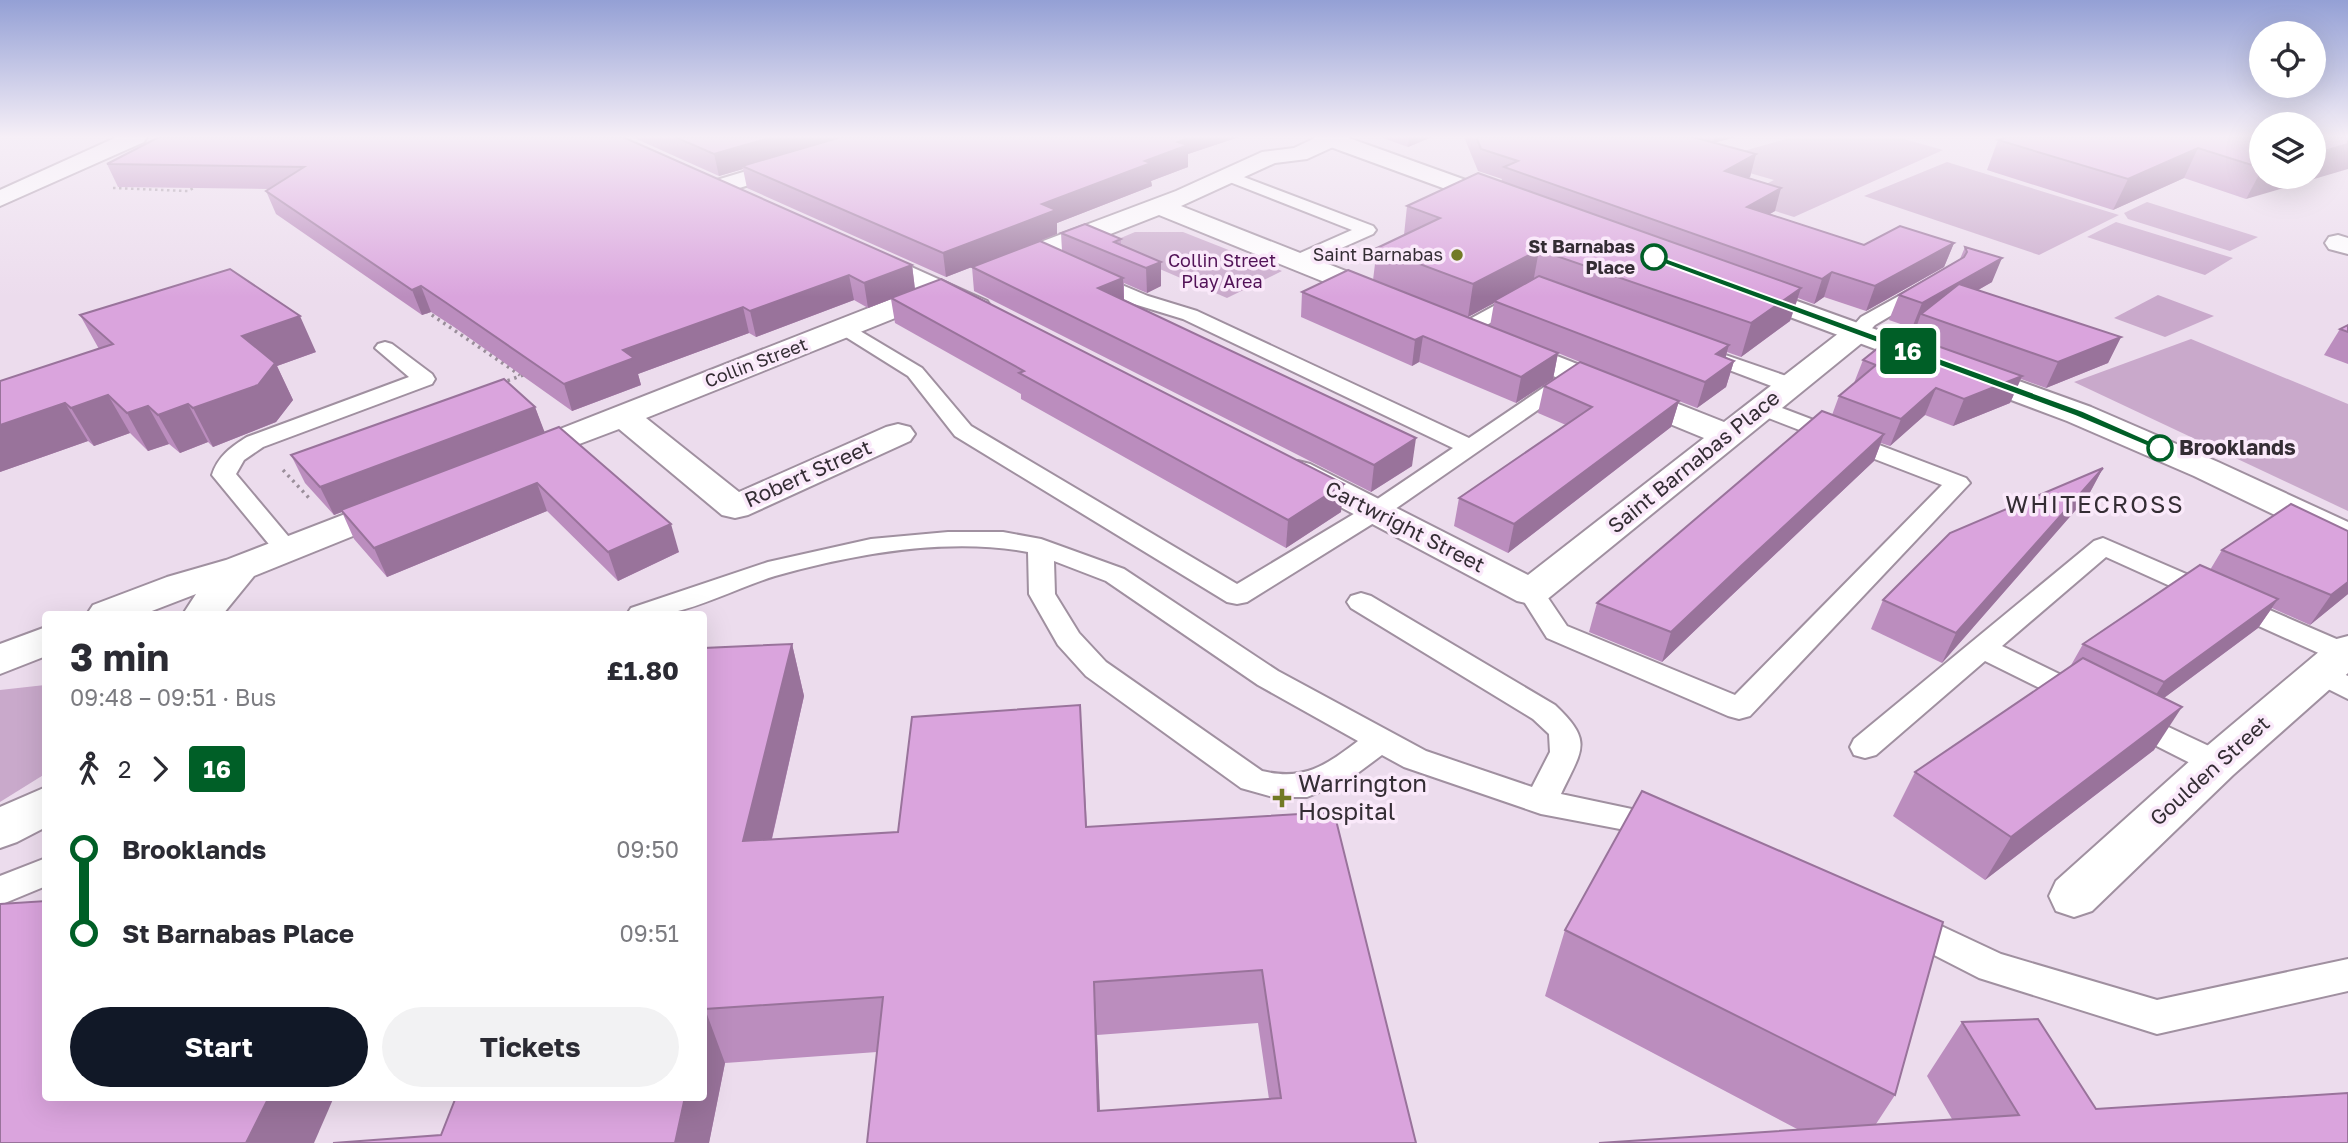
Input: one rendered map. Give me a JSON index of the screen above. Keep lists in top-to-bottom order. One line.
{"streets":{"main road":["Collin Street","Saint Barnabas Place","Robert Street","Cartwright Street","Goulden Street"]},"crossings":[["Collin Street","Robert Street"],["Saint Barnabas Place","Cartwright Street"]],"districts":["WHITECROSS"],"parks":["Collin Street Play Area"],"places":{"other":["Saint Barnabas","St Barnabas Place","Brooklands"],"health":["Warrington Hospital"]},"lines":["bus line 16"],"page":{"on_map":"16","heading":["3 min","09:48 – 09:51 · Bus","£1.80"],"legs":["2","16"],"list":[{"name":"Brooklands","value":"09:50"},{"name":"St Barnabas Place","value":"09:51"}],"buttons":["Start","Tickets"]}}
